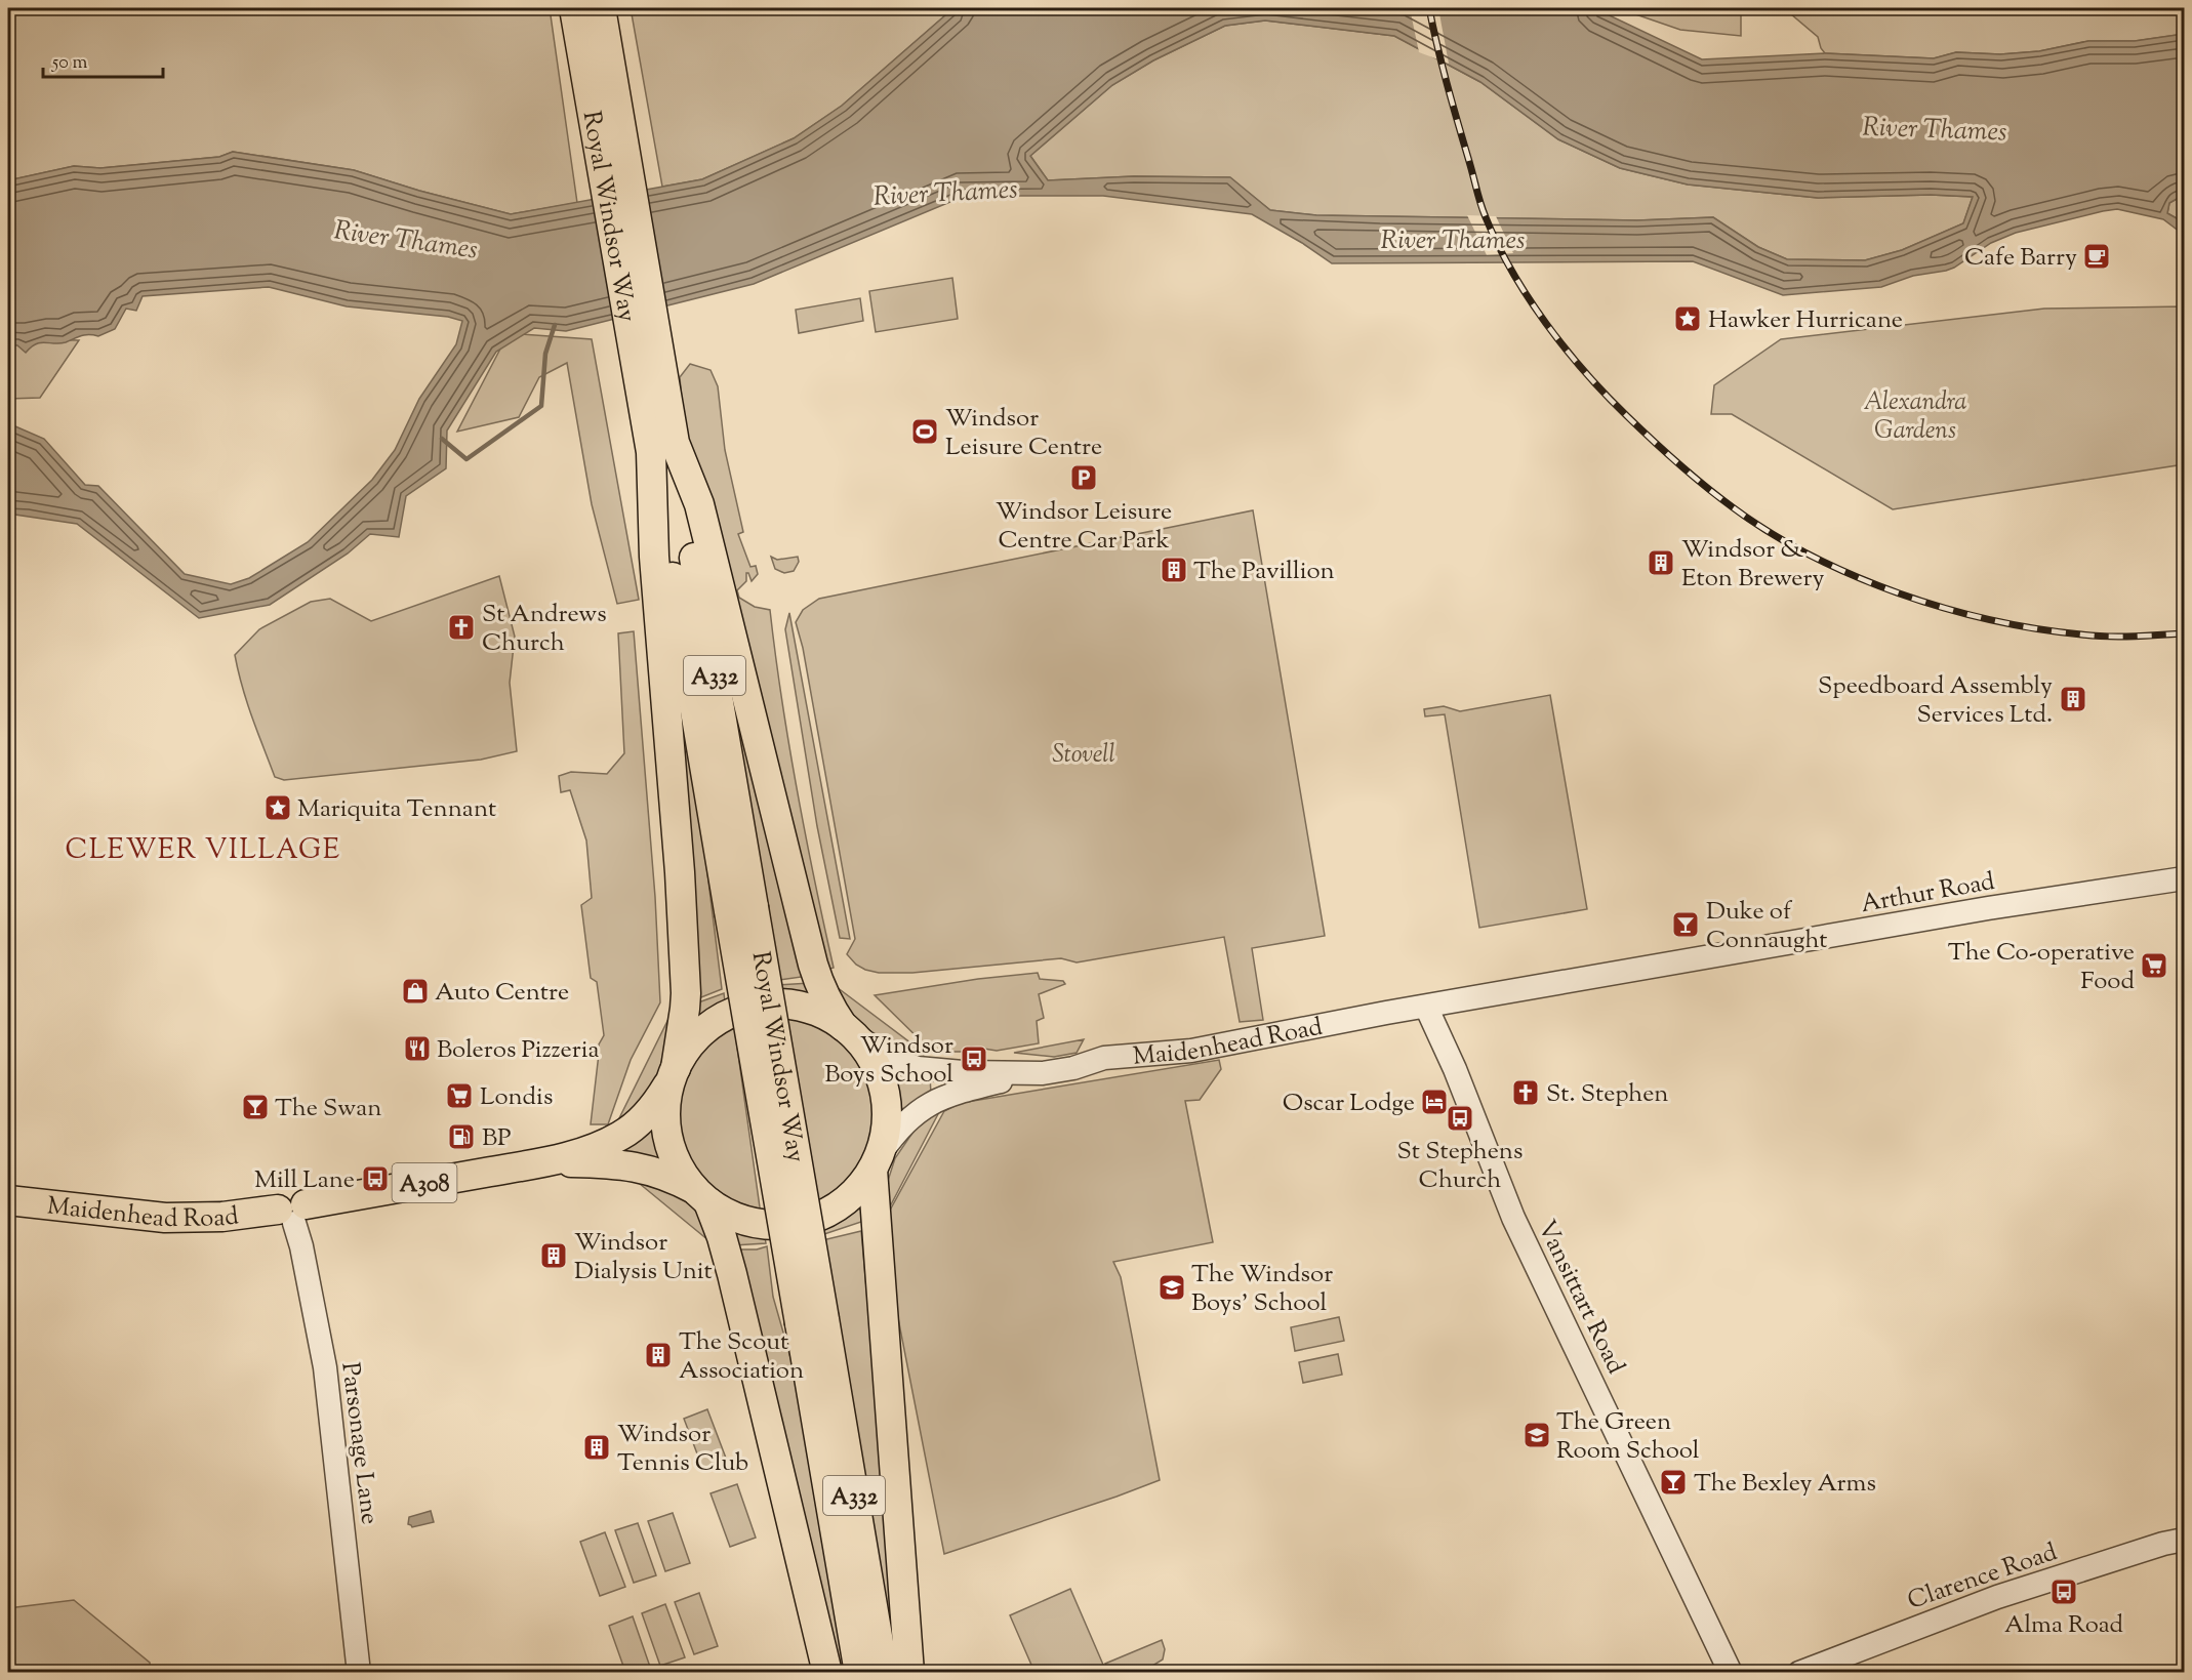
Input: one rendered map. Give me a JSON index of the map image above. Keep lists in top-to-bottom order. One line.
{"streets":{"main road":["Royal Windsor Way","A332","Maidenhead Road","A308"],"street":["Arthur Road","Vansittart Road","Parsonage Lane","Clarence Road"]},"crossings":[["Arthur Road","Maidenhead Road"],["Arthur Road","Vansittart Road"],["Maidenhead Road","A308"],["Maidenhead Road","Vansittart Road"],["Maidenhead Road","Parsonage Lane"]],"districts":["CLEWER VILLAGE"],"water":["River Thames"],"parks":["Alexandra Gardens","Stovell"],"places":{"cafe":["Cafe Barry"],"place":["Hawker Hurricane","Mariquita Tennant"],"sports":["Windsor Leisure Centre"],"parking":["Windsor Leisure Centre Car Park"],"building":["Windsor & Eton Brewery","The Pavillion","Speedboard Assembly Services Ltd.","Windsor Dialysis Unit","The Scout Association","Windsor Tennis Club"],"church":["St Andrews Church","St. Stephen"],"bar":["Duke of Connaught","The Swan","The Bexley Arms"],"supermarket":["The Co-operative Food","Londis"],"shop":["Auto Centre"],"restaurant":["Boleros Pizzeria"],"bus stop":["Windsor Boys School","St Stephens Church","Mill Lane","Alma Road"],"hotel":["Oscar Lodge"],"fuel station":["BP"],"school or university":["The Windsor Boys' School","The Green Room School"]},"scale_bar":"50 m"}
